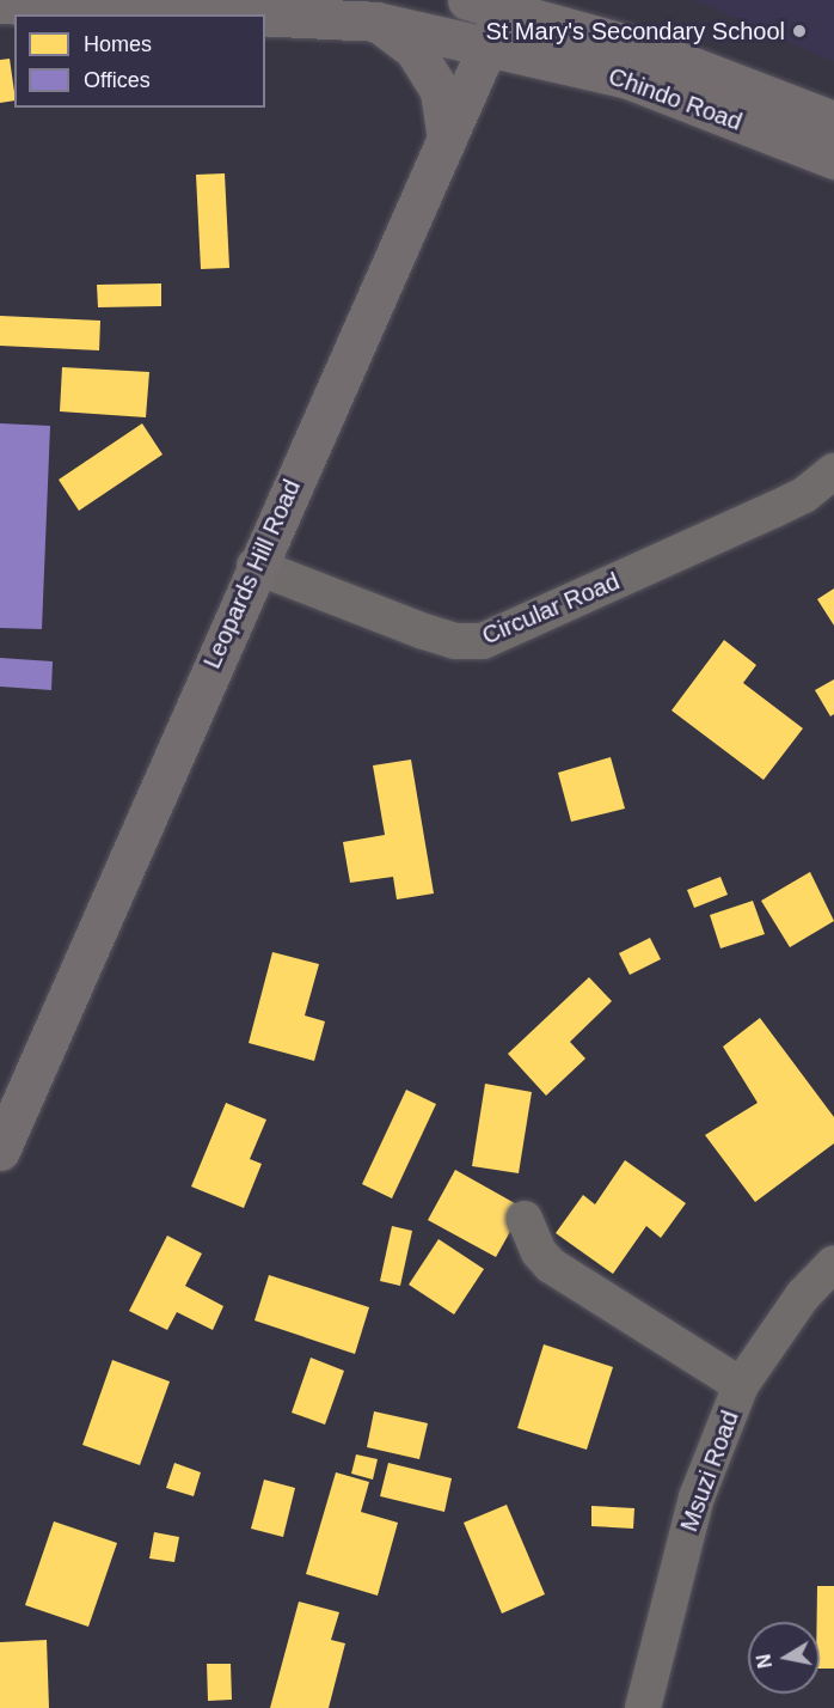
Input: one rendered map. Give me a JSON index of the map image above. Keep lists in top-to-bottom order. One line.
{"streets":{"main road":["Chindo Road","Leopards Hill Road"],"street":["Circular Road","Msuzi Road"]},"crossings":[["Chindo Road","Leopards Hill Road"],["Leopards Hill Road","Circular Road"]],"places":["St Mary's Secondary School"],"legend":["Homes","Offices"],"north":"left"}
